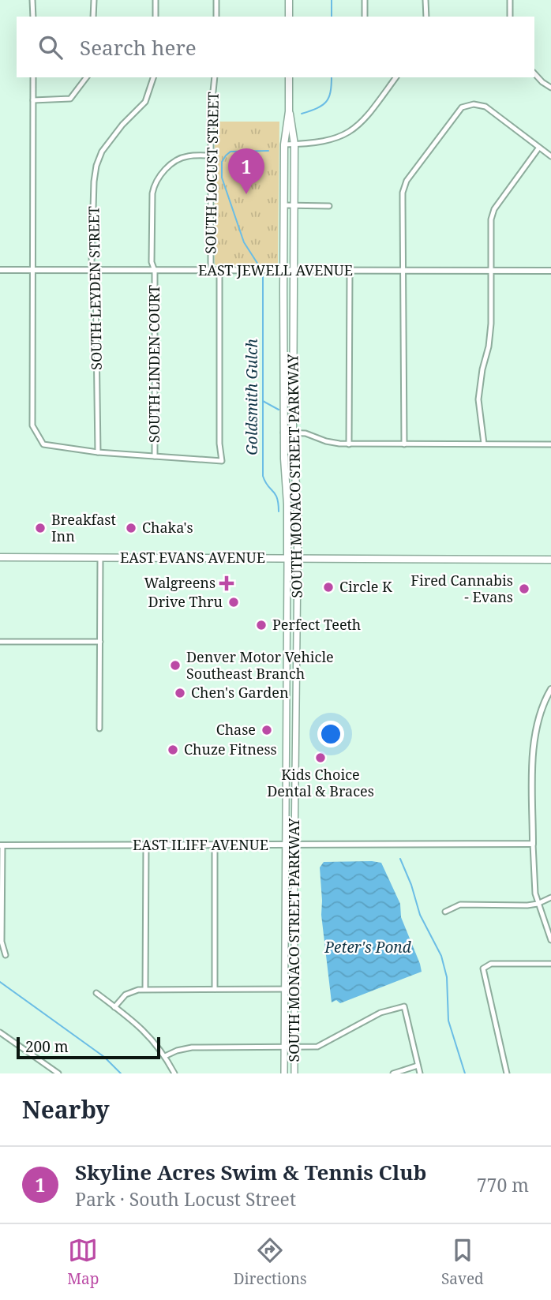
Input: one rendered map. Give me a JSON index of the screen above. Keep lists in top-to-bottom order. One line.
{"streets":{"main road":["SOUTH MONACO STREET PARKWAY","EAST EVANS AVENUE"],"street":["SOUTH LOCUST STREET","EAST JEWELL AVENUE","SOUTH LEYDEN STREET","SOUTH LINDEN COURT","EAST ILIFF AVENUE"]},"crossings":[["SOUTH LOCUST STREET","EAST JEWELL AVENUE"],["SOUTH LOCUST STREET","SOUTH LINDEN COURT"],["EAST JEWELL AVENUE","SOUTH LEYDEN STREET"],["EAST JEWELL AVENUE","SOUTH LINDEN COURT"],["EAST JEWELL AVENUE","SOUTH MONACO STREET PARKWAY"],["SOUTH MONACO STREET PARKWAY","EAST EVANS AVENUE"],["SOUTH MONACO STREET PARKWAY","EAST ILIFF AVENUE"]],"water":["Goldsmith Gulch","Peter's Pond"],"places":{"other":["Breakfast Inn","Chaka's","Circle K","Fired Cannabis - Evans","Drive Thru","Perfect Teeth","Denver Motor Vehicle Southeast Branch","Chen's Garden","Chase","Chuze Fitness","Kids Choice Dental & Braces"],"health":["Walgreens"]},"scale_bar":"200 m","page":{"search":"Search here","pins":"1","scale":"200 m","heading":"Nearby","list":[{"mark":"1","name":"Skyline Acres Swim & Tennis Club","note":"Park · South Locust Street","value":"770 m"}],"nav":["Map","Directions","Saved"]}}
